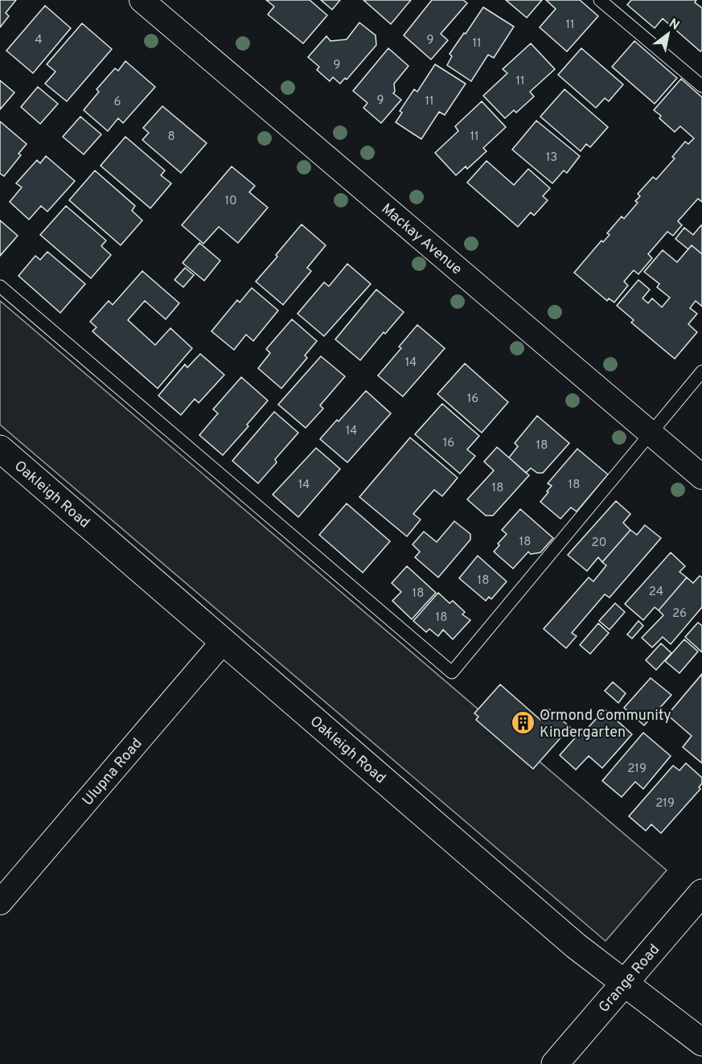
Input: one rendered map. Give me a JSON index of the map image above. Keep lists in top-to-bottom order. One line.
{"streets":{"street":["Mackay Avenue","Oakleigh Road","Ulupna Road","Grange Road"]},"crossings":[["Oakleigh Road","Ulupna Road"],["Oakleigh Road","Grange Road"]],"places":{"building":["Ormond Community Kindergarten"]},"house_numbers":["11","4","9","11","9","11","9","11","6","8","11","13","10","14","16","14","16","18","14","18","18","18","20","18","24","18","26","18","219","219"],"north":"top right"}
